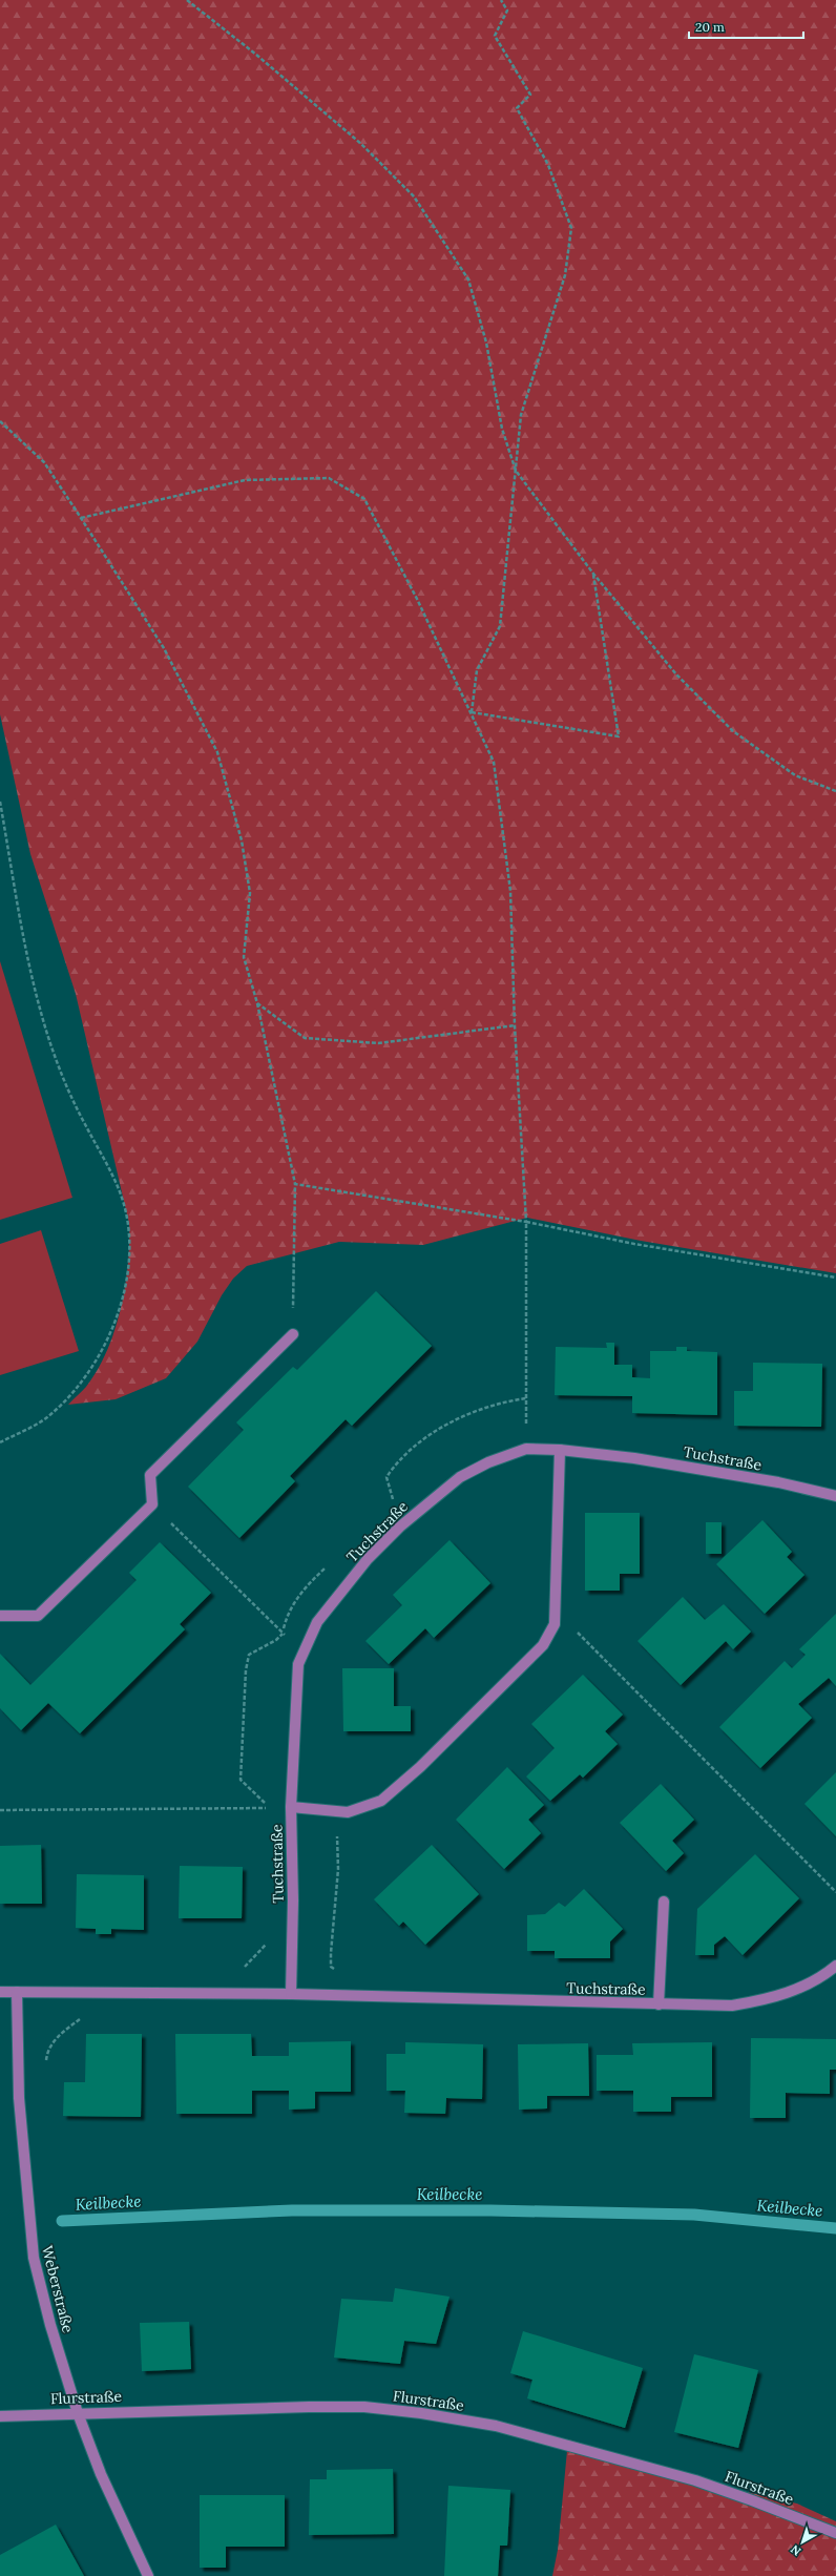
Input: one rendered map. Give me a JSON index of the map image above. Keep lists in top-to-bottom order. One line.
{"streets":{"street":["Tuchstraße","Weberstraße","Flurstraße"]},"crossings":[["Tuchstraße","Weberstraße"],["Weberstraße","Flurstraße"]],"water":["Keilbecke"],"scale_bar":"20 m","north":"bottom left"}
